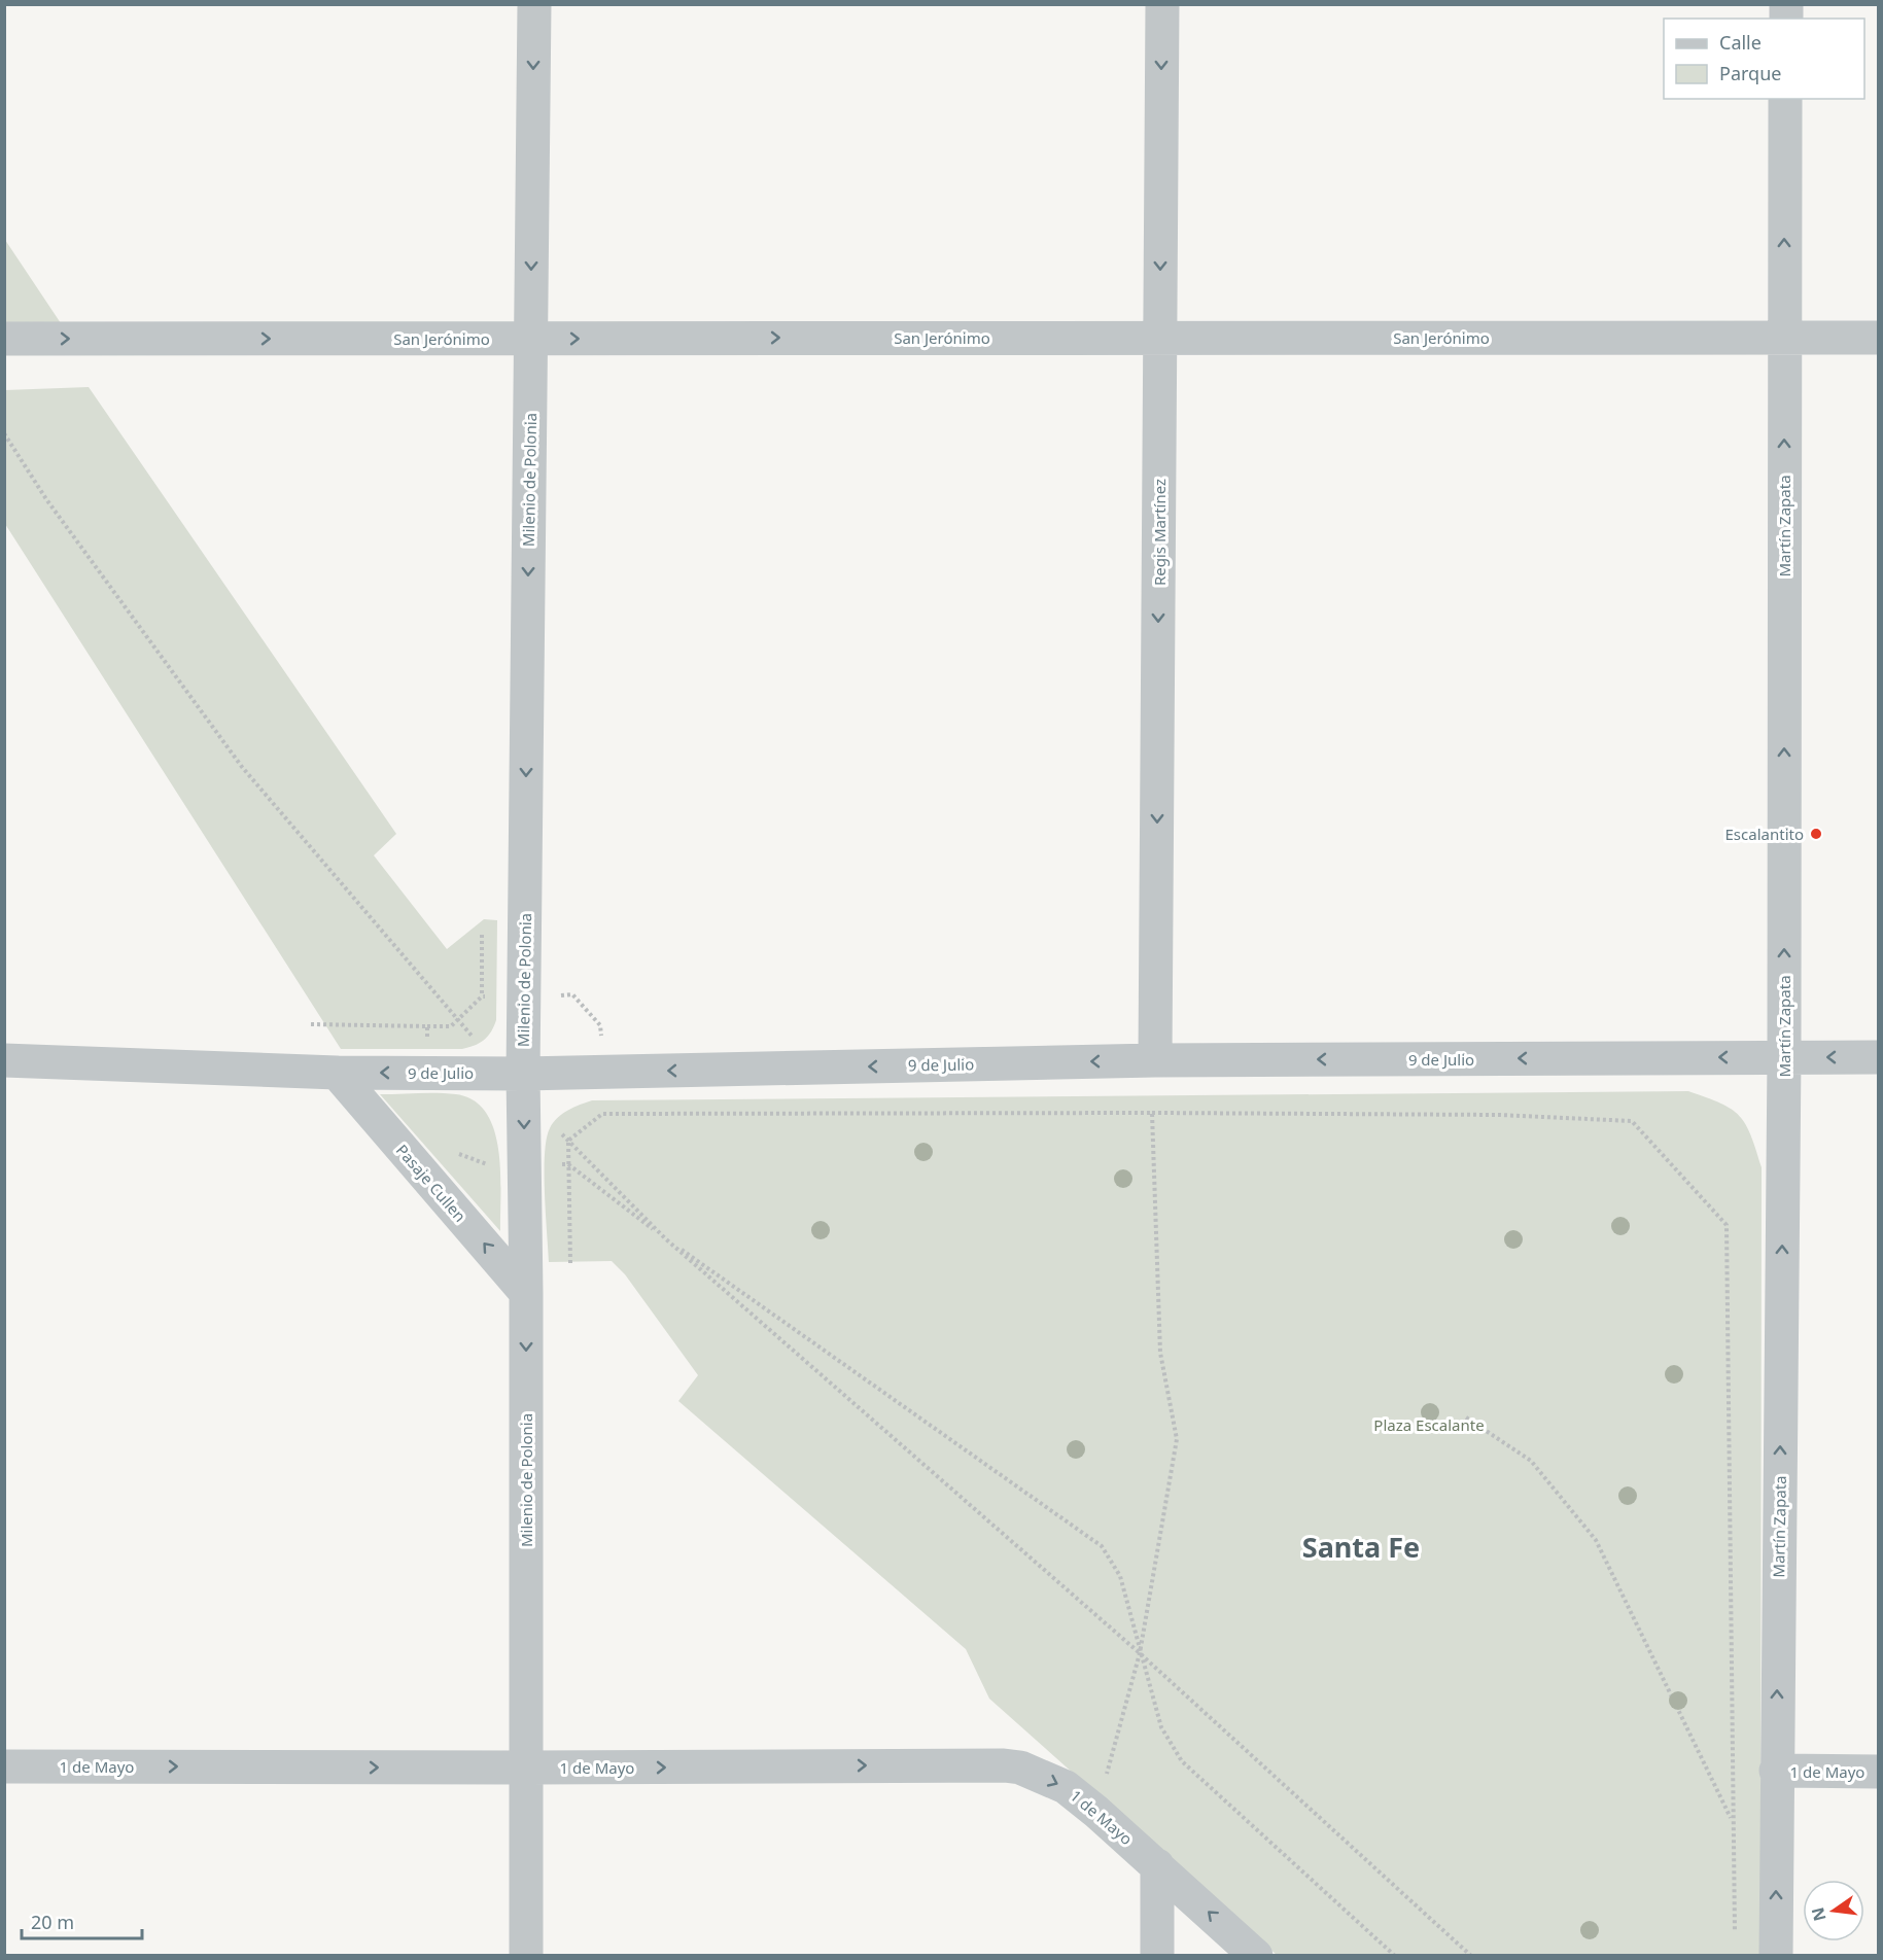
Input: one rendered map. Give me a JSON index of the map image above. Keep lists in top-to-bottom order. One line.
{"streets":{"street":["San Jerónimo","Milenio de Polonia","Martín Zapata","Regis Martínez","9 de Julio","Pasaje Cullen","1 de Mayo"]},"crossings":[["San Jerónimo","Milenio de Polonia"],["San Jerónimo","Martín Zapata"],["San Jerónimo","Regis Martínez"],["Milenio de Polonia","9 de Julio"],["Milenio de Polonia","Pasaje Cullen"],["Milenio de Polonia","1 de Mayo"],["Martín Zapata","9 de Julio"],["Martín Zapata","1 de Mayo"],["Regis Martínez","9 de Julio"],["9 de Julio","Pasaje Cullen"]],"one_way":["San Jerónimo","Milenio de Polonia","Martín Zapata","Regis Martínez","9 de Julio","Pasaje Cullen","1 de Mayo"],"districts":["Santa Fe"],"parks":["Plaza Escalante"],"places":["Escalantito"],"legend":["Calle","Parque"],"scale_bar":"20 m","north":"left"}
